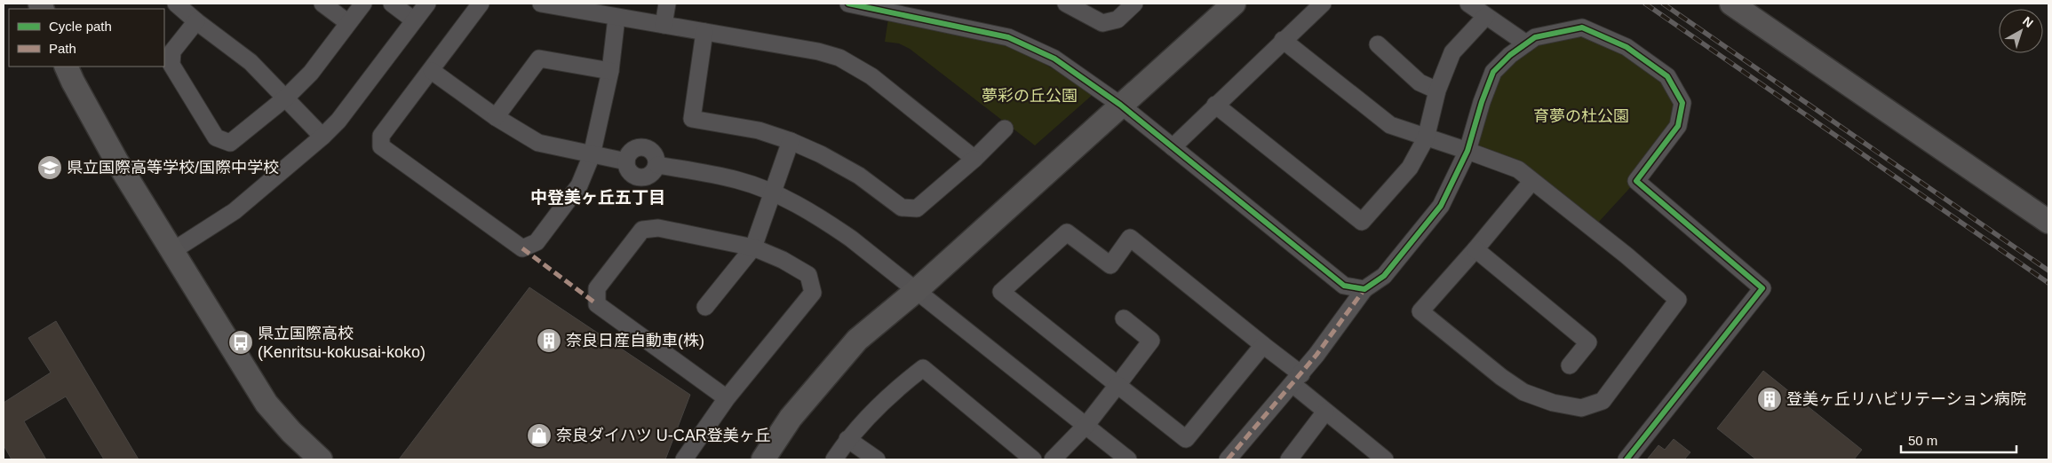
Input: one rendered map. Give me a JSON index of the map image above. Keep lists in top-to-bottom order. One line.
{"districts":["中登美ヶ丘五丁目"],"parks":["夢彩の丘公園","育夢の杜公園"],"places":{"school or university":["県立国際高等学校/国際中学校"],"building":["奈良日産自動車(株)","登美ヶ丘リハビリテーション病院"],"bus stop":["県立国際高校 (Kenritsu-kokusai-koko)"],"shop":["奈良ダイハツ U-CAR登美ヶ丘"]},"legend":["Cycle path","Path"],"scale_bar":"50 m","north":"top right"}
